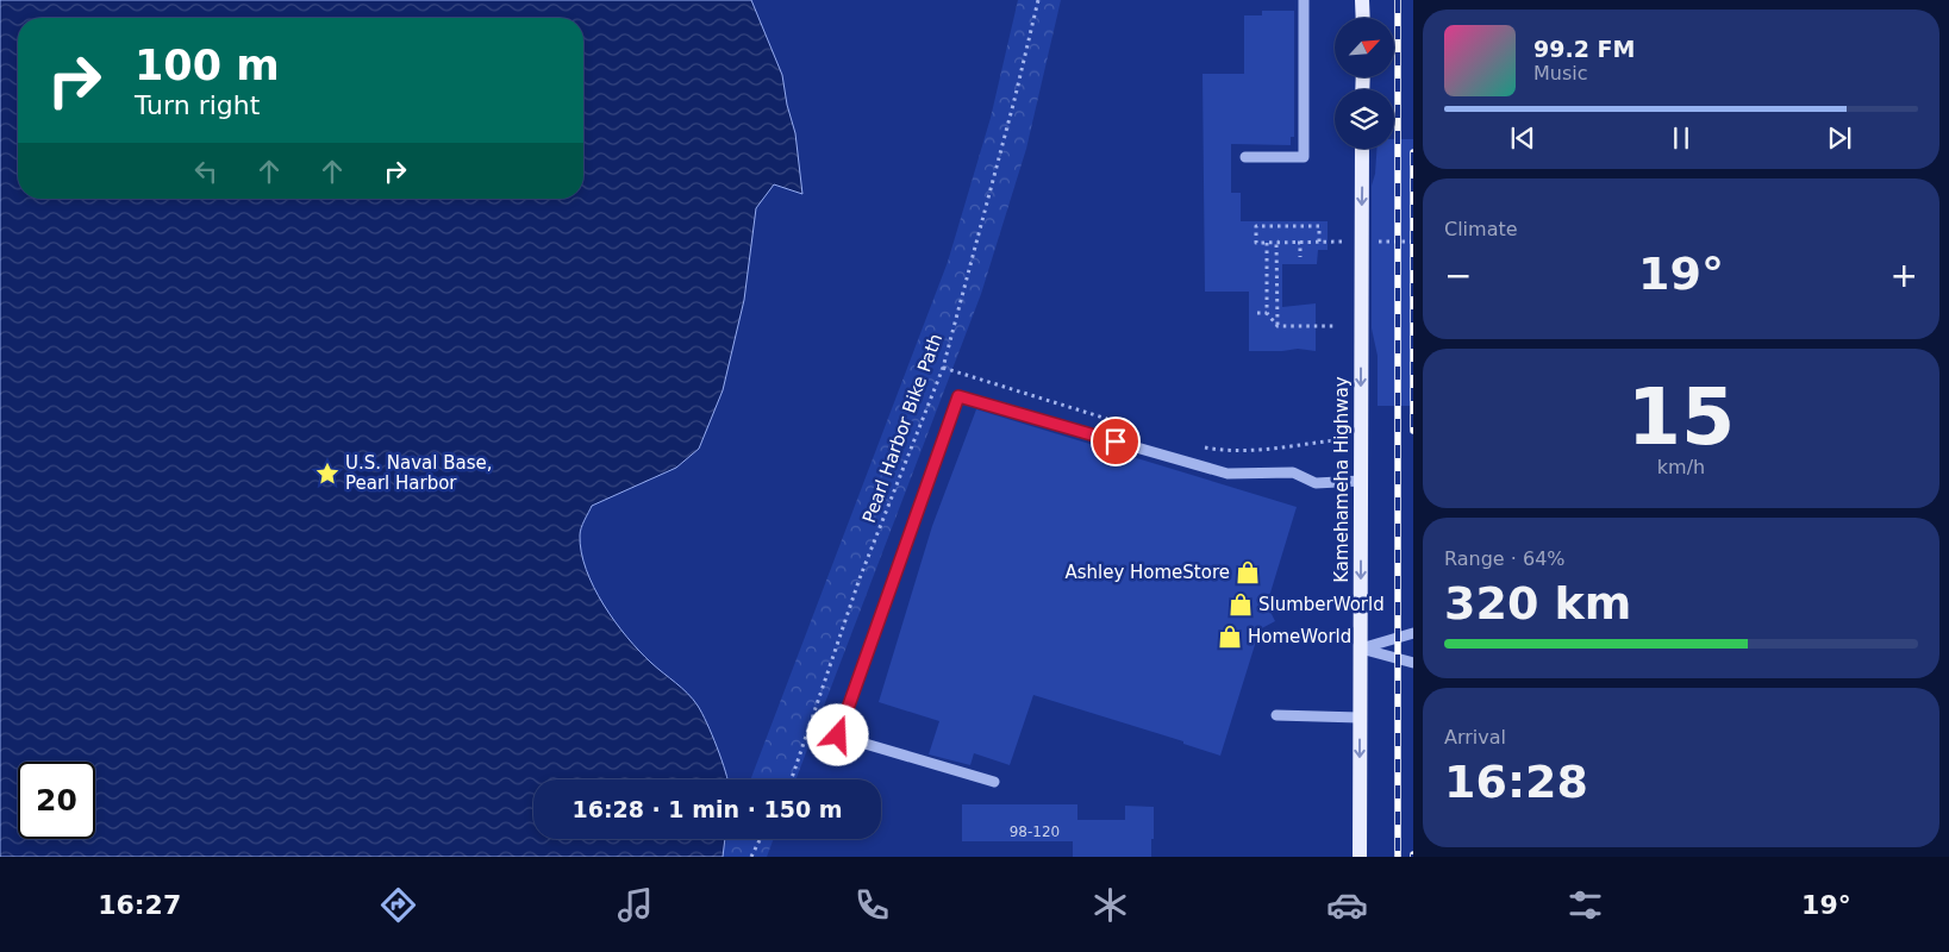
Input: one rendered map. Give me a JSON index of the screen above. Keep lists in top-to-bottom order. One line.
{"streets":{"main road":["Kamehameha Highway"],"path":["Pearl Harbor Bike Path"]},"one_way":["Kamehameha Highway"],"places":{"place":["U.S. Naval Base, Pearl Harbor"],"shop":["Ashley HomeStore","SlumberWorld","HomeWorld"]},"house_numbers":["98-120"],"north":"top right","page":{"turn":["100 m","Turn right"],"song":["99.2 FM","Music"],"tile":["Climate",["15","km/h"],["Range · 64%","320 km"],["Arrival","16:28"]],"heat":["−","19°","+"],"limit":"20","trip":"16:28 · 1 min · 150 m","tabs":["16:27","19°"]}}
